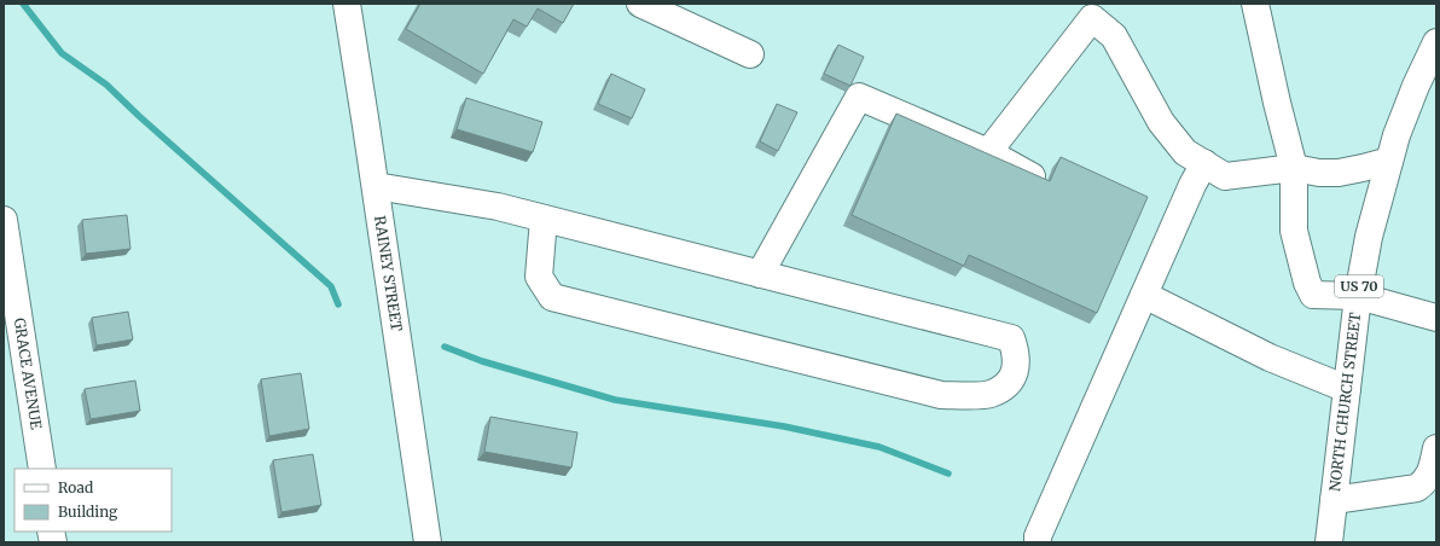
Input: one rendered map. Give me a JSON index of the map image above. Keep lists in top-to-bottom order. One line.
{"streets":{"street":["RAINEY STREET","US 70","GRACE AVENUE","NORTH CHURCH STREET"]},"legend":["Road","Building"]}
